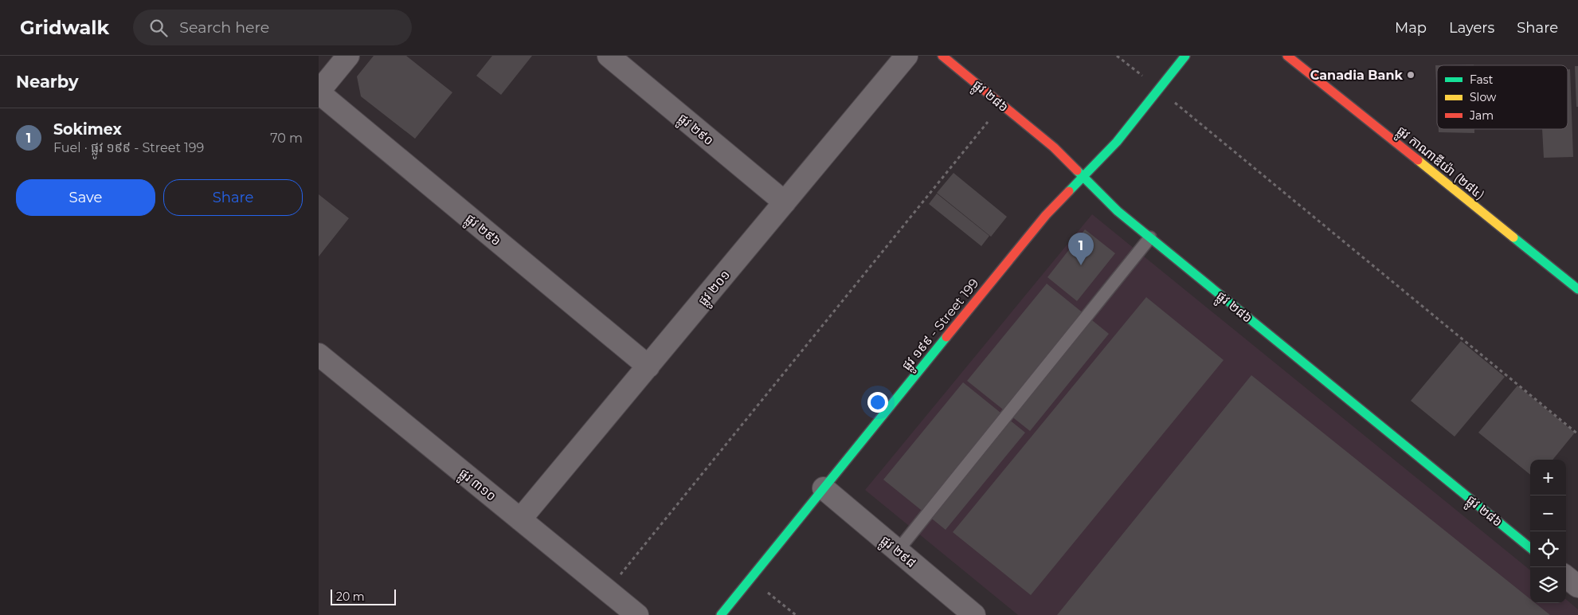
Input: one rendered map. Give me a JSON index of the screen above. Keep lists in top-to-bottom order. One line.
{"streets":{"street":["ផ្លូវ ២៨៦","ផ្លូវ ២៩០","ផ្លូវ កាណាឌីយ៉ា (២៨៤)","ផ្លូវ ២៩៦","ផ្លូវ ២០១","ផ្លូវ ១៩៩ - Street 199","ផ្លូវ ៣១០","ផ្លូវ ២៩៨"]},"crossings":[["ផ្លូវ ២៨៦","ផ្លូវ ១៩៩ - Street 199"],["ផ្លូវ ២៩០","ផ្លូវ ២០១"],["ផ្លូវ ២៩៦","ផ្លូវ ២០១"],["ផ្លូវ ២០១","ផ្លូវ ៣១០"],["ផ្លូវ ១៩៩ - Street 199","ផ្លូវ ២៩៨"]],"places":["Canadia Bank"],"legend":["Fast","Slow","Jam"],"scale_bar":"20 m","page":{"header":"Gridwalk","search":"Search here","nav":["Map","Layers","Share"],"heading":"Nearby","list":[{"mark":"1","name":"Sokimex","note":"Fuel · ផ្លូវ ១៩៩ - Street 199","value":"70 m"}],"buttons":["Save","Share"],"pins":"1","map_buttons":["+","−"],"scale":"20 m"}}
